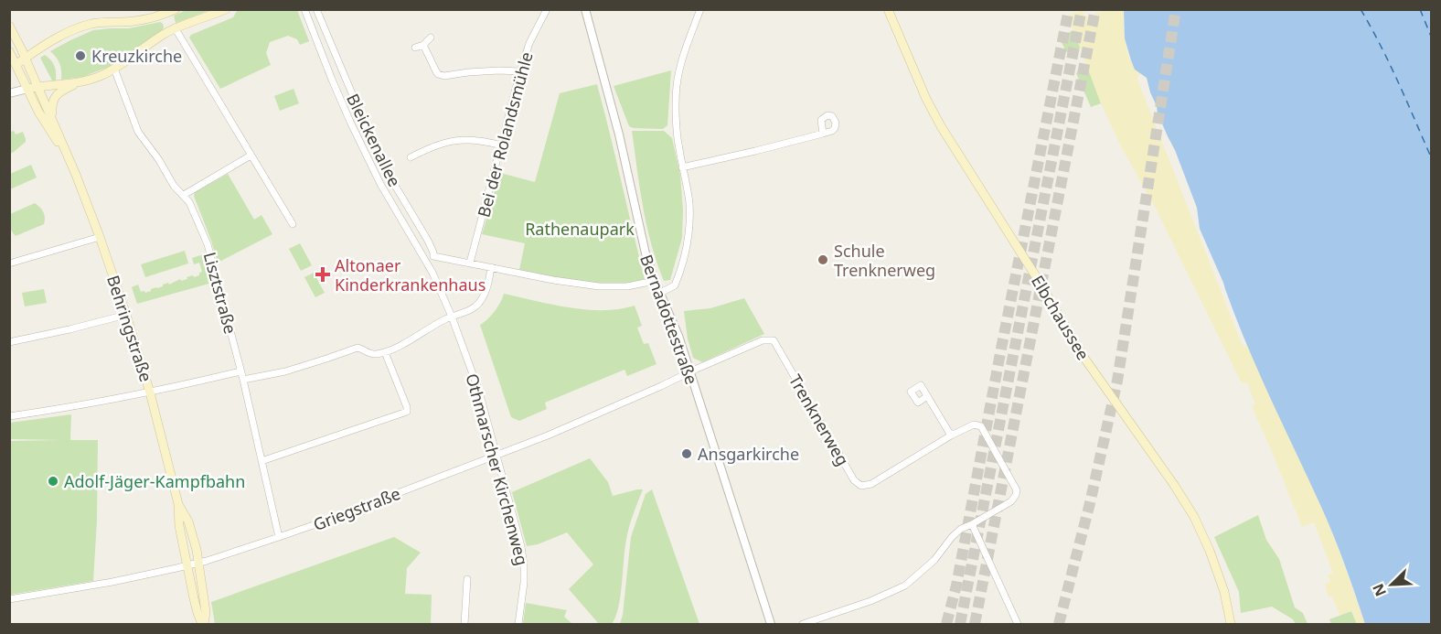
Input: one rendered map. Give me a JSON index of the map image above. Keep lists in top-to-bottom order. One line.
{"streets":{"main road":["Elbchaussee","Behringstraße"],"street":["Bei der Rolandsmühle","Bleickenallee","Lisztstraße","Bernadottestraße","Trenknerweg","Othmarscher Kirchenweg","Griegstraße"]},"crossings":[["Bleickenallee","Othmarscher Kirchenweg"],["Lisztstraße","Griegstraße"],["Bernadottestraße","Trenknerweg"],["Bernadottestraße","Griegstraße"],["Behringstraße","Griegstraße"],["Trenknerweg","Griegstraße"],["Othmarscher Kirchenweg","Griegstraße"]],"parks":["Rathenaupark"],"places":{"other":["Kreuzkirche","Schule Trenknerweg","Ansgarkirche","Adolf-Jäger-Kampfbahn"],"health":["Altonaer Kinderkrankenhaus"]},"north":"bottom left"}
